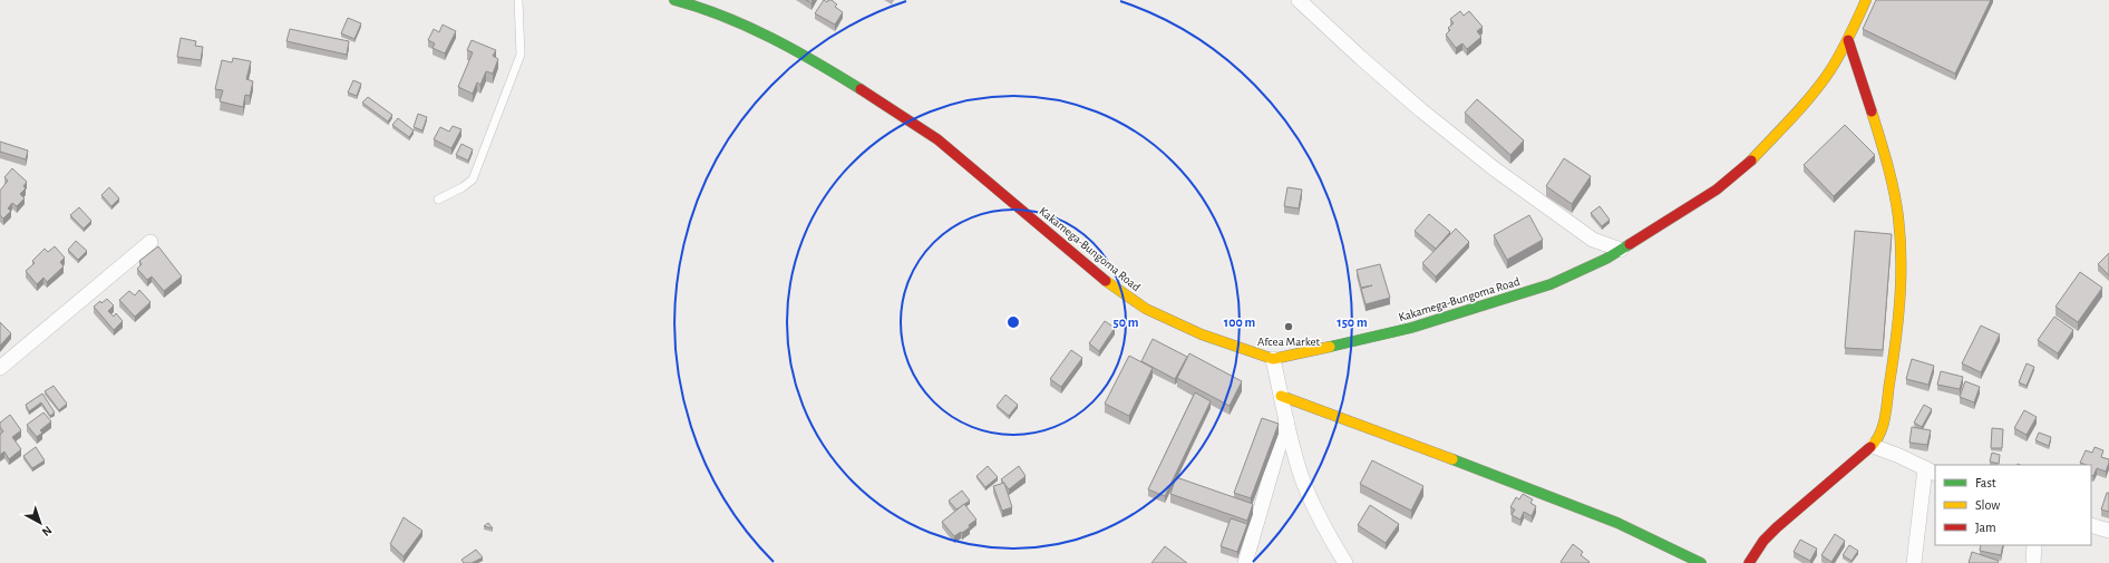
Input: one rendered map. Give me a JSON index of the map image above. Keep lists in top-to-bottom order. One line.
{"streets":{"main road":["Kakamega-Bungoma Road"]},"places":["Afcea Market"],"legend":["Fast","Slow","Jam"],"north":"bottom right","rings":["50 m","100 m","150 m"]}
